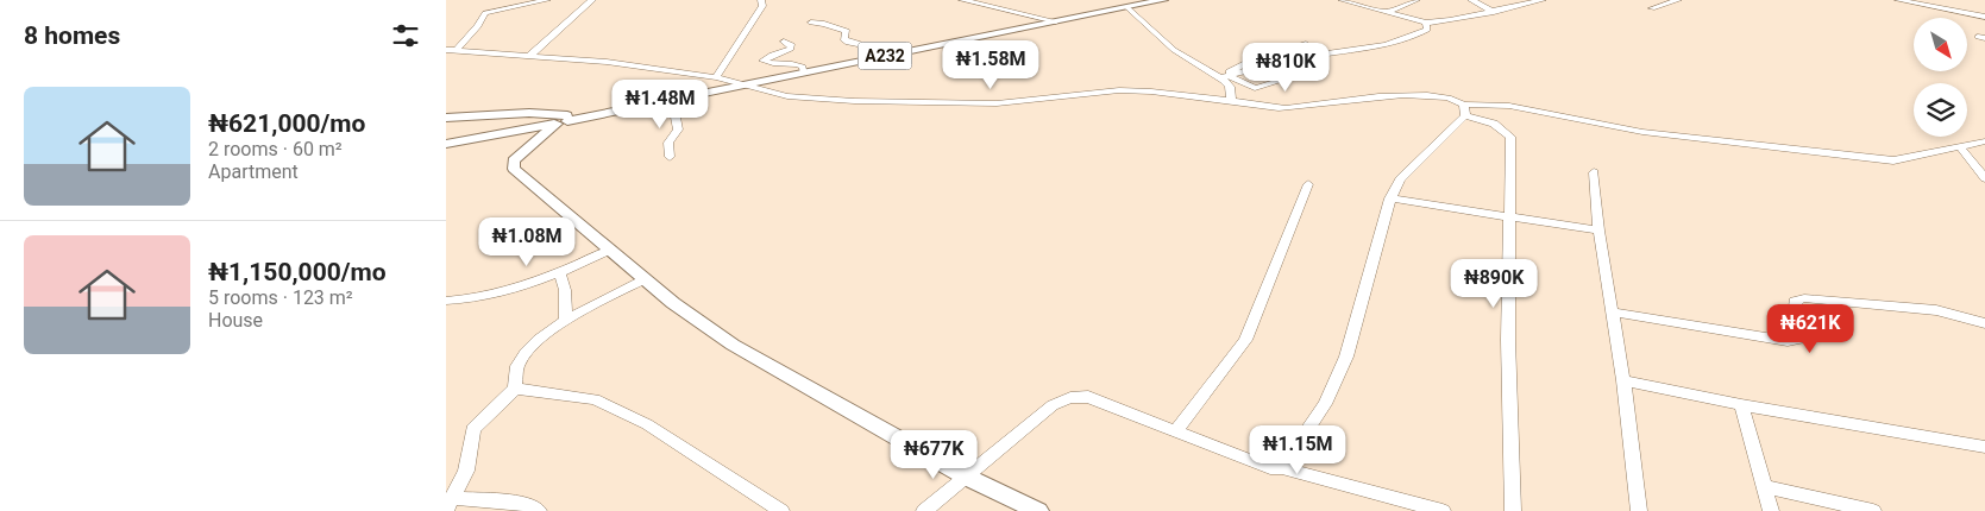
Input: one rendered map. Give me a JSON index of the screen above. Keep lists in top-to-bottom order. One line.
{"streets":{"main road":["A232"]},"north":"bottom right","page":{"heading":"8 homes","price":["₦1.58M","₦810K","₦1.48M","₦1.08M","₦890K","₦621K","₦1.15M","₦677K"],"list":[{"name":"₦621,000/mo","note":"2 rooms · 60 m² · Apartment"},{"name":"₦1,150,000/mo","note":"5 rooms · 123 m² · House"}]}}
